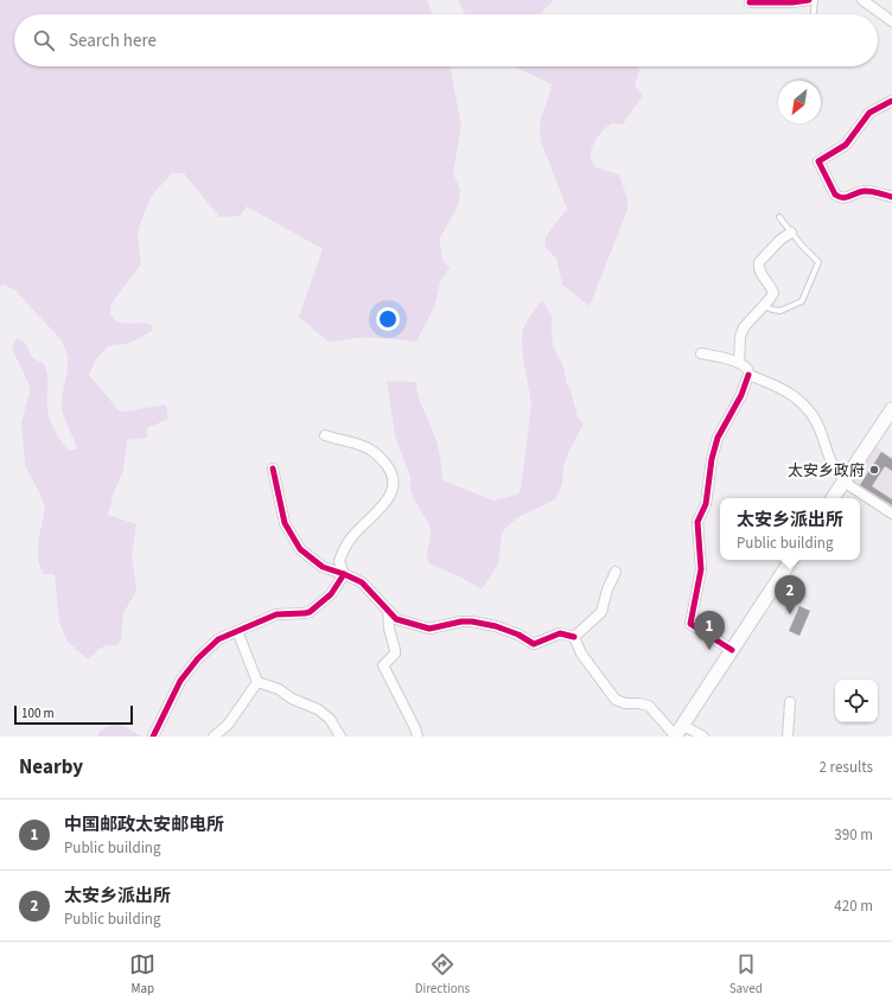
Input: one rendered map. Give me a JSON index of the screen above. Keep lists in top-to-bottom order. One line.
{"places":["太安乡政府"],"scale_bar":"100 m","north":"bottom left","page":{"search":"Search here","popup":["太安乡派出所","Public building"],"pins":["2","1"],"scale":"100 m","heading":["Nearby","2 results"],"list":[{"mark":"1","name":"中国邮政太安邮电所","note":"Public building","value":"390 m"},{"mark":"2","name":"太安乡派出所","note":"Public building","value":"420 m"}],"nav":["Map","Directions","Saved"]}}
